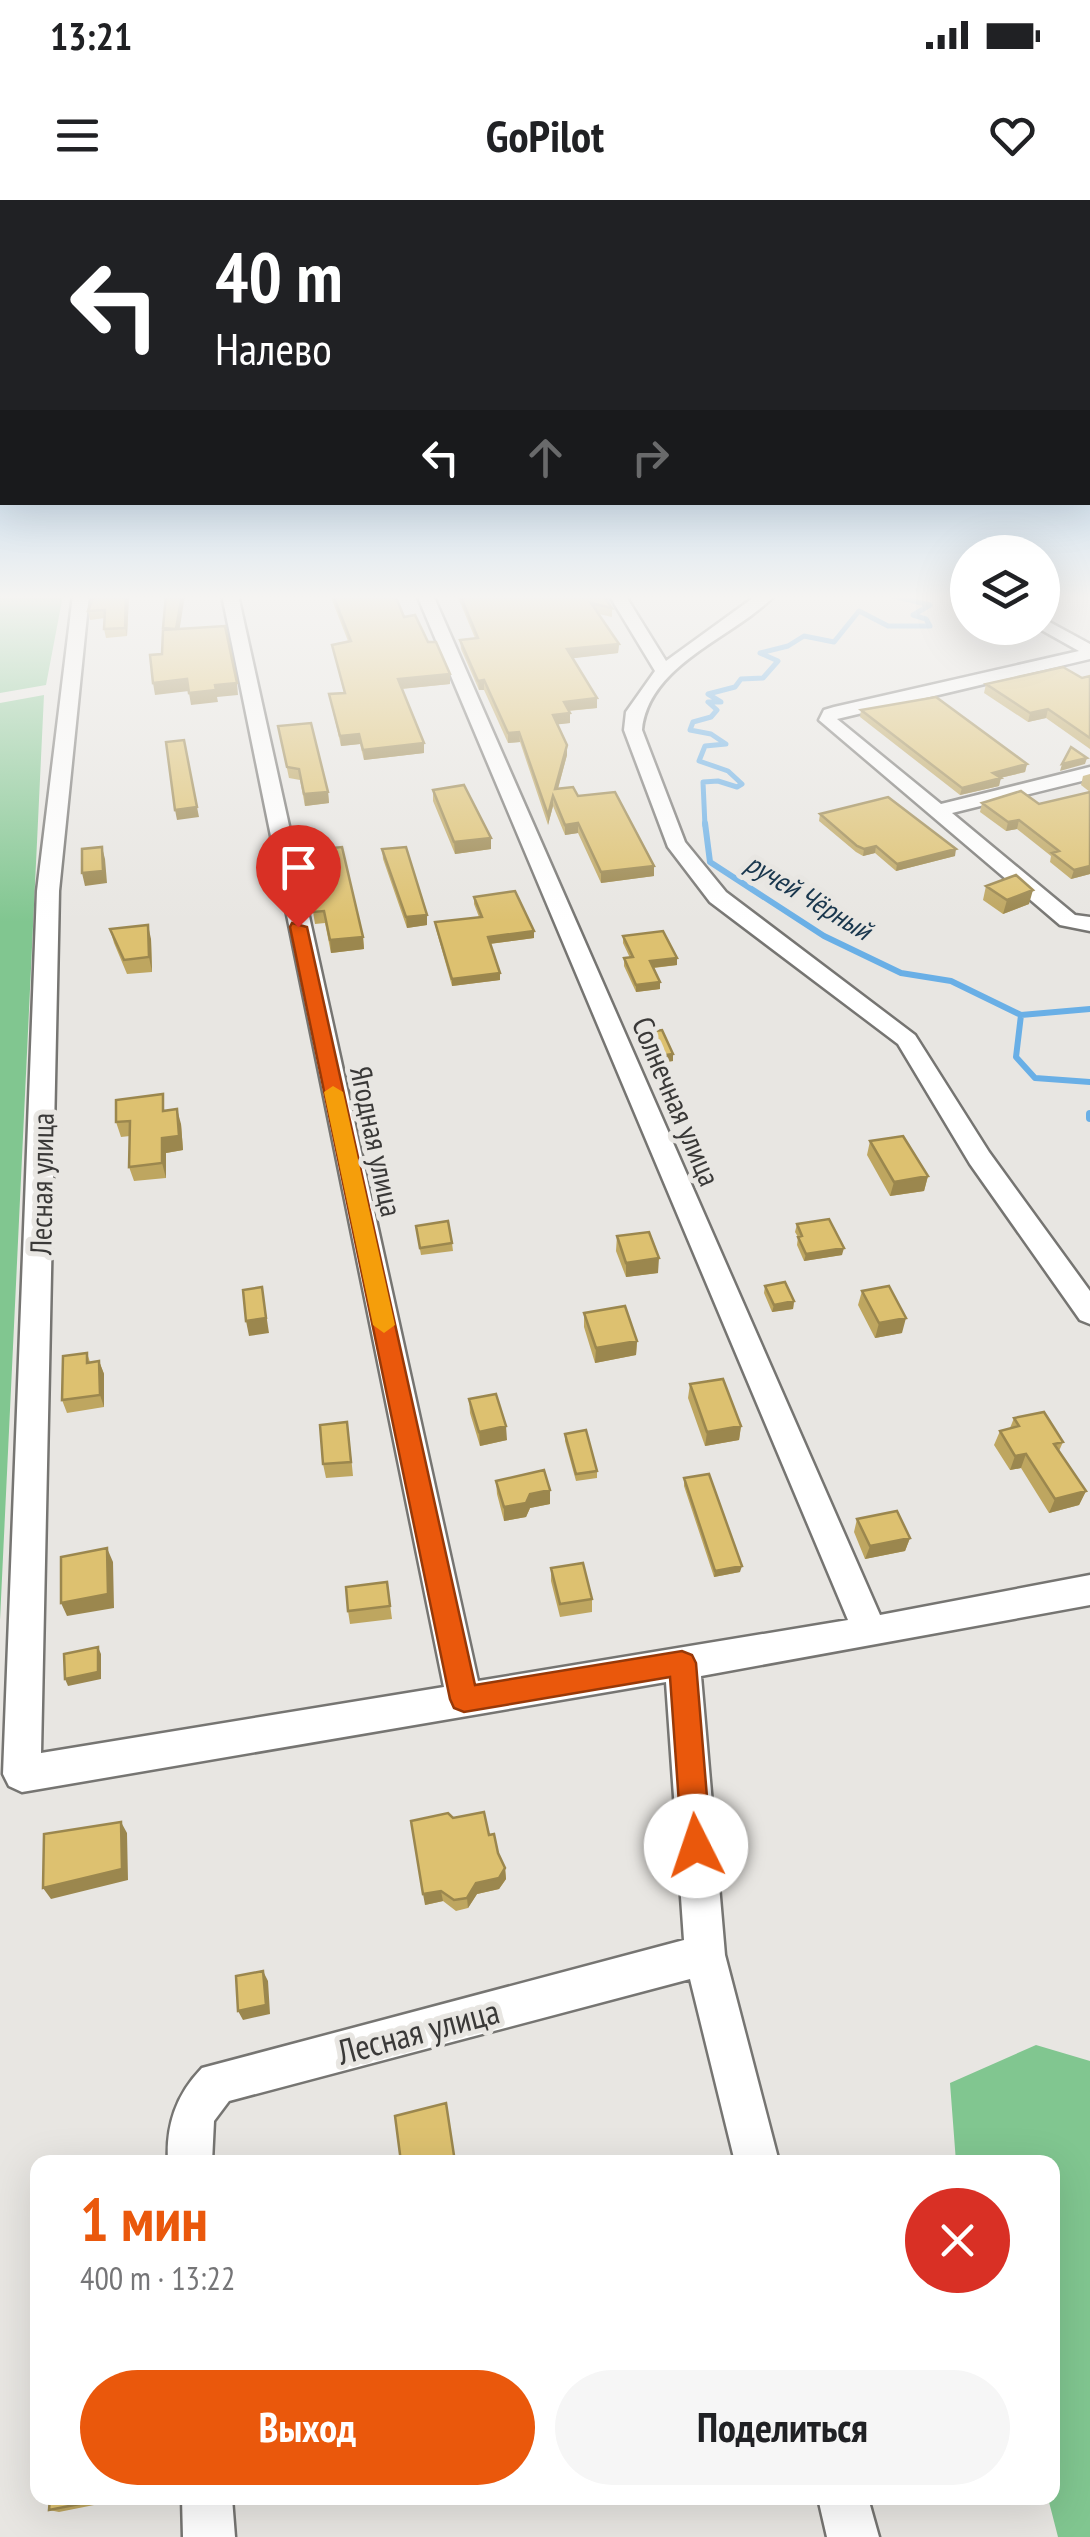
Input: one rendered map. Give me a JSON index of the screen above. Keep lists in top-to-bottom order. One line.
{"streets":{"street":["Солнечная улица","Ягодная улица","Лесная улица"]},"crossings":[["Ягодная улица","Лесная улица"]],"water":["ручей Чёрный"],"page":{"status":"13:21","header":"GoPilot","turn":["40 m","Налево"],"heading":["1 мин","400 m · 13:22"],"buttons":["Выход","Поделиться"]}}
